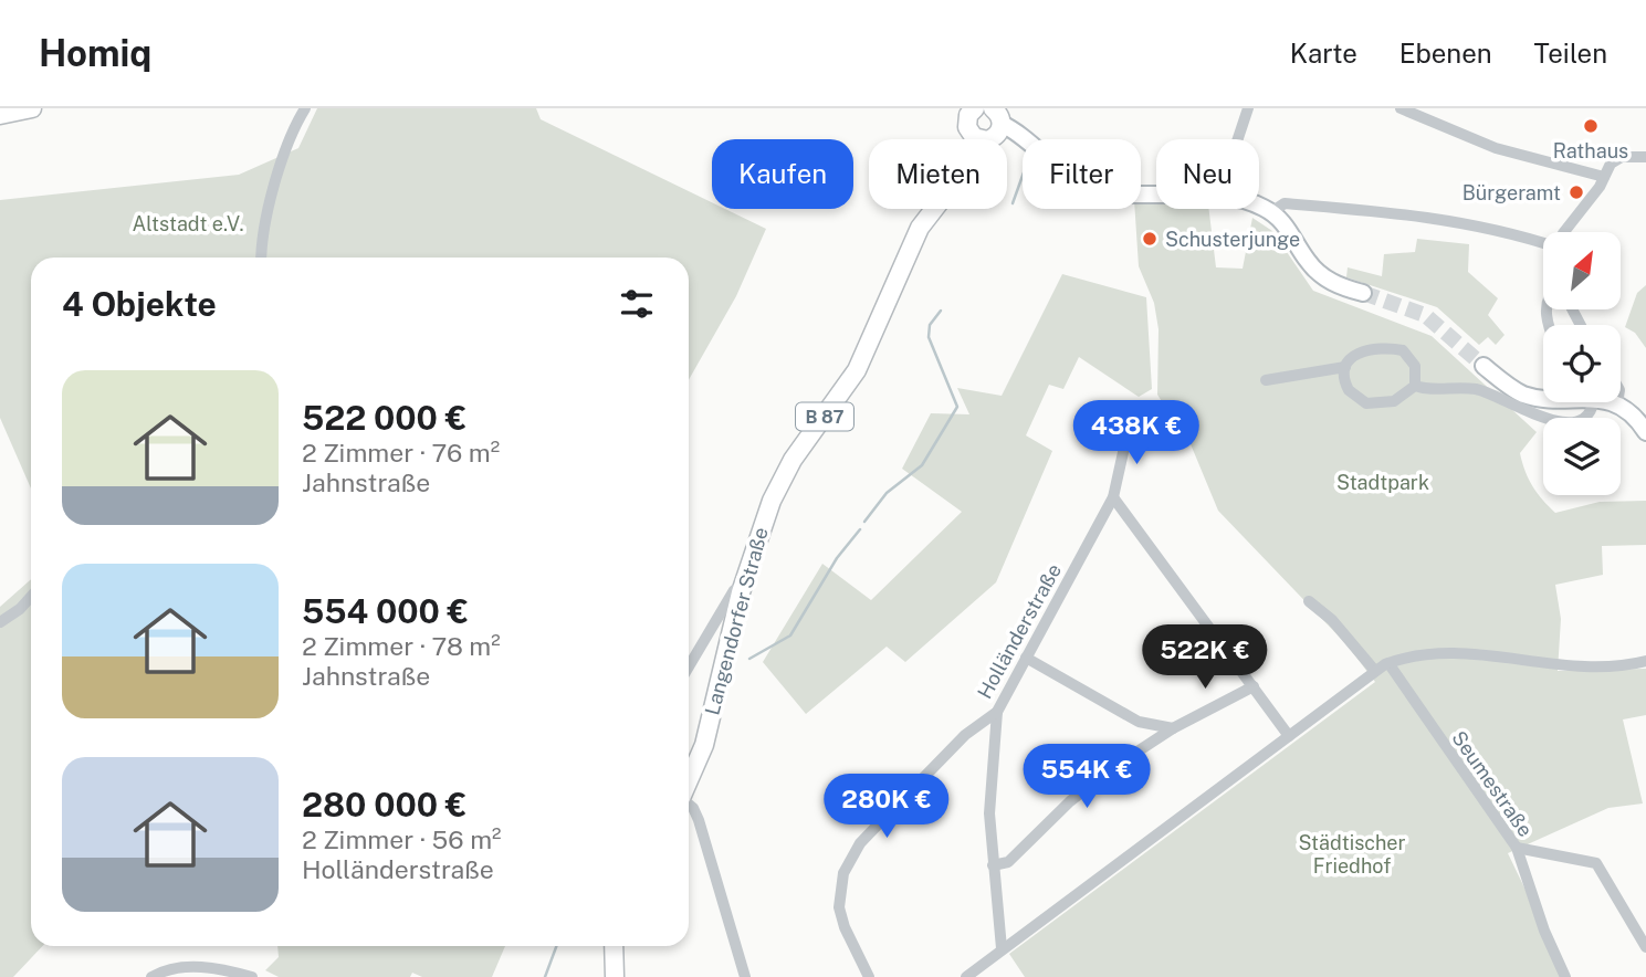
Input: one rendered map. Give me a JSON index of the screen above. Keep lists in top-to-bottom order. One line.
{"streets":{"main road":["B 87","Langendorfer Straße"],"street":["Holländerstraße","Seumestraße"]},"parks":["Altstadt e.V.","Stadtpark","Städtischer Friedhof"],"places":["Rathaus","Bürgeramt","Schusterjunge"],"north":"top right","page":{"header":"Homiq","nav":["Karte","Ebenen","Teilen"],"chip":["Kaufen","Mieten","Filter","Neu"],"heading":"4 Objekte","list":[{"name":"522 000 €","note":"2 Zimmer · 76 m² · Jahnstraße"},{"name":"554 000 €","note":"2 Zimmer · 78 m² · Jahnstraße"},{"name":"280 000 €","note":"2 Zimmer · 56 m² · Holländerstraße"}],"price":["438K €","522K €","554K €","280K €"]}}
